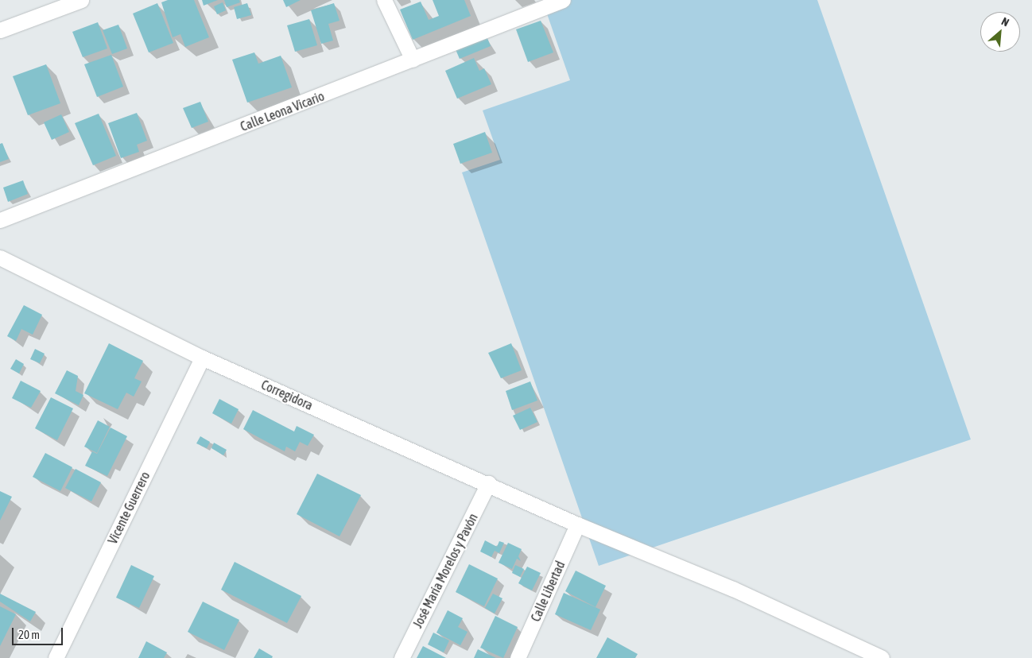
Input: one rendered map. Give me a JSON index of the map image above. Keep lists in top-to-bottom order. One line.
{"streets":{"street":["Calle Leona Vicario","Corregidora","Vicente Guerrero","José María Morelos y Pavón","Calle Libertad"]},"crossings":[["Corregidora","Vicente Guerrero"],["Corregidora","José María Morelos y Pavón"],["Corregidora","Calle Libertad"]],"scale_bar":"20 m","north":"top right"}
